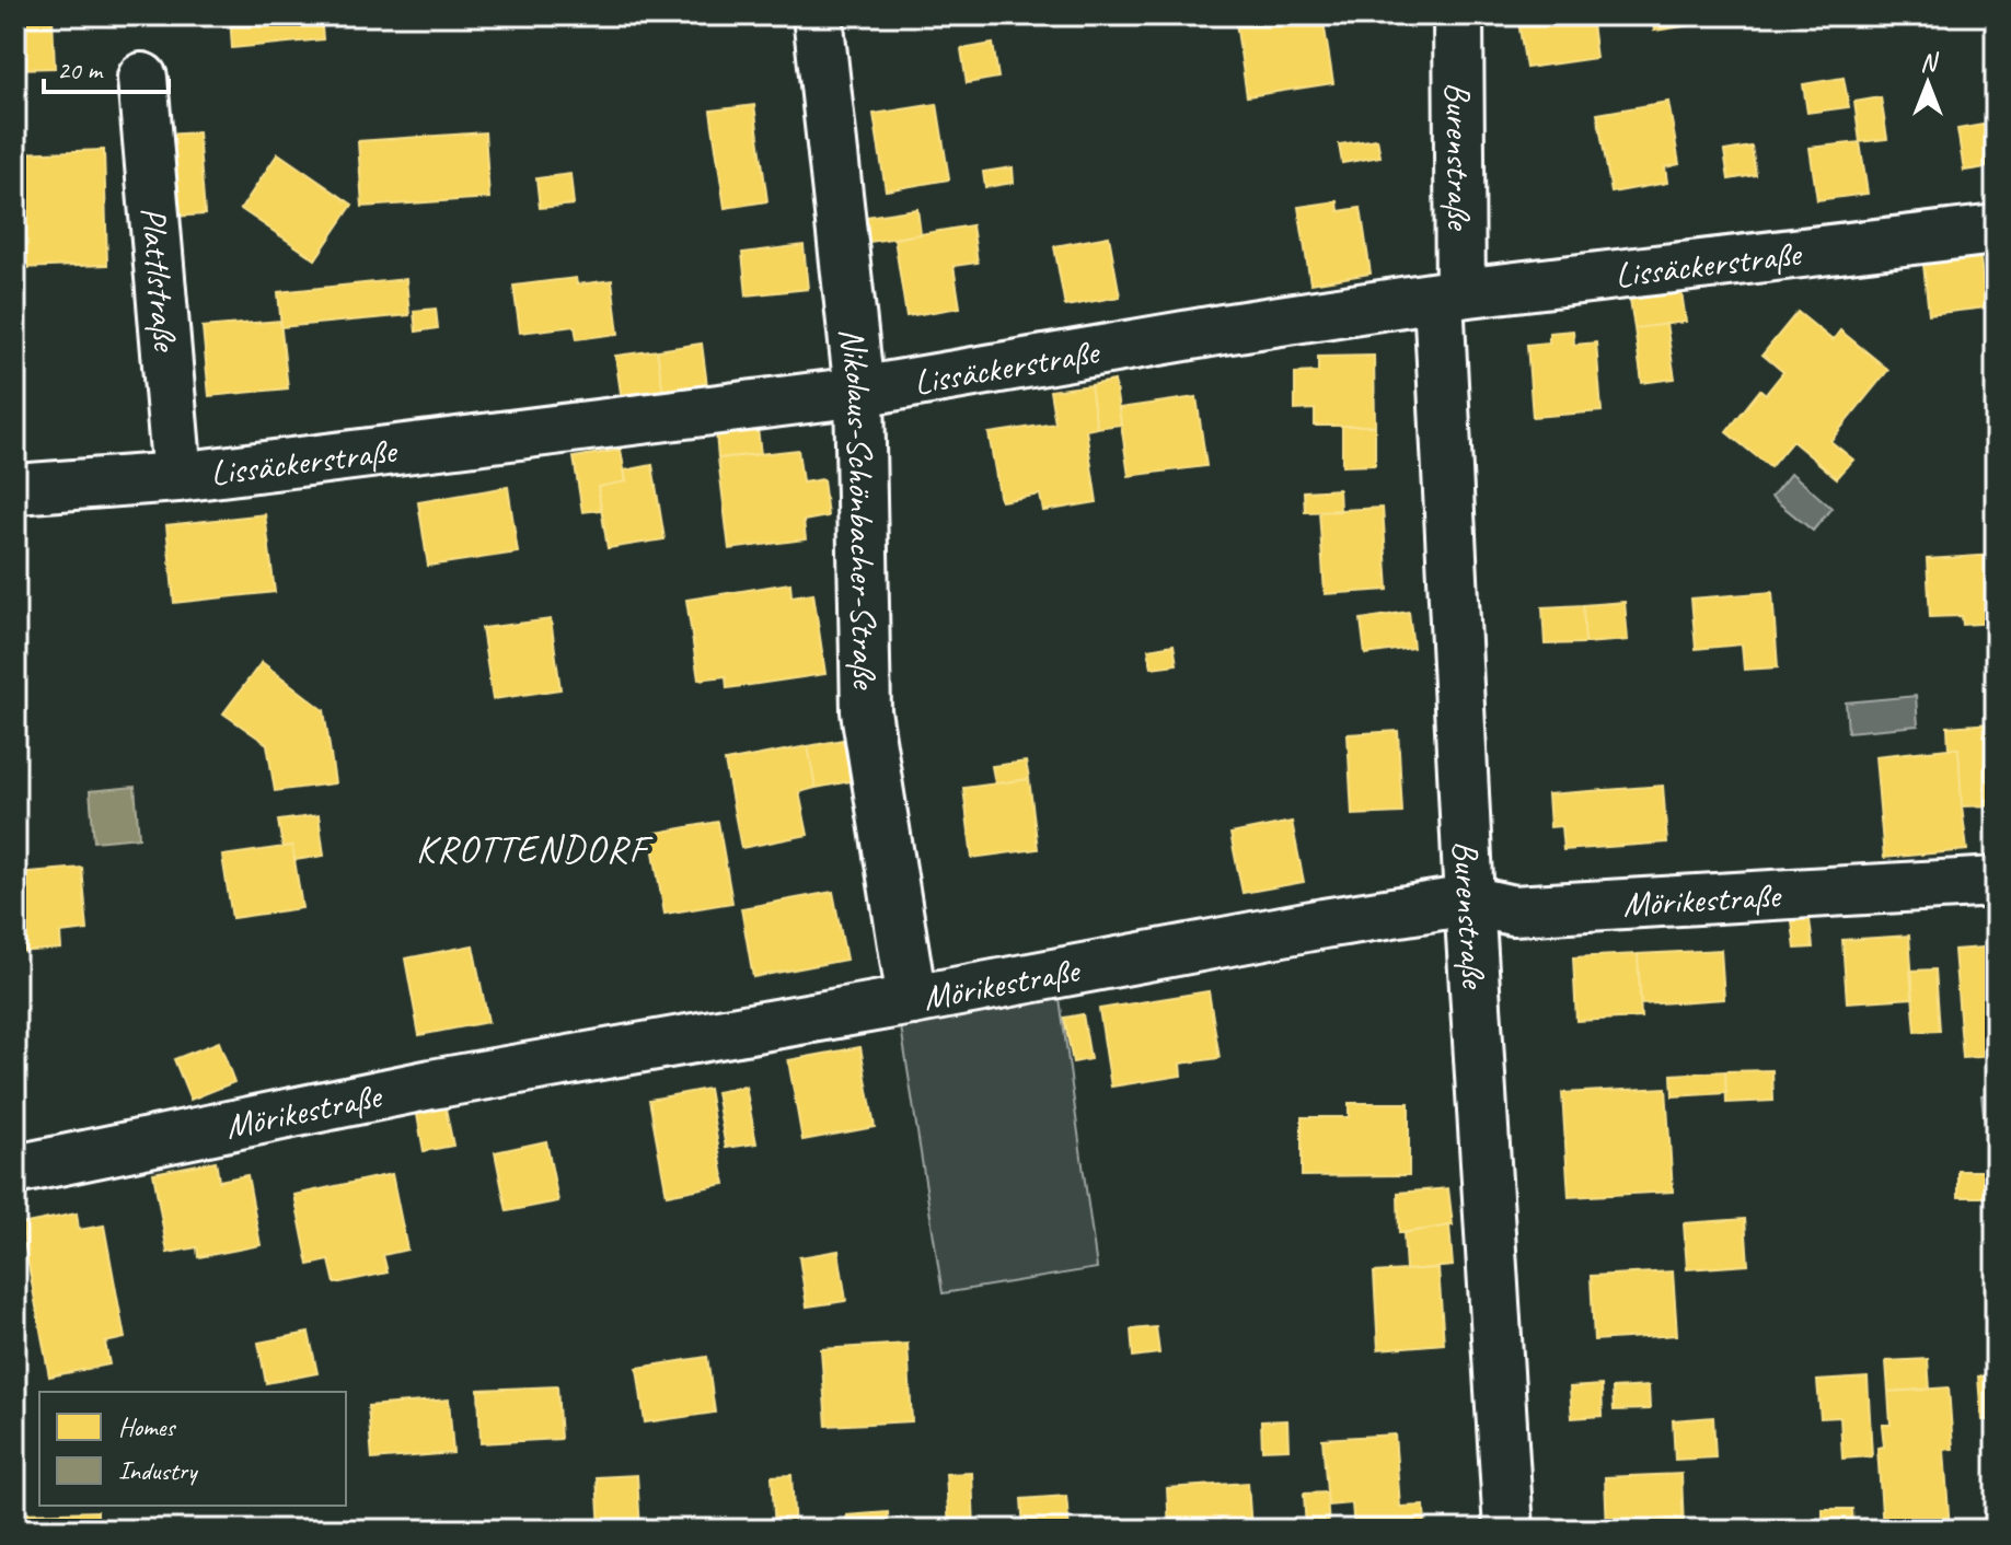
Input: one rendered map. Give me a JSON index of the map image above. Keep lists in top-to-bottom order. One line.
{"streets":{"street":["Burenstraße","Lissäckerstraße","Plattlstraße","Nikolaus-Schönbacher-Straße","Mörikestraße"]},"crossings":[["Burenstraße","Lissäckerstraße"],["Burenstraße","Mörikestraße"],["Lissäckerstraße","Plattlstraße"],["Lissäckerstraße","Nikolaus-Schönbacher-Straße"],["Nikolaus-Schönbacher-Straße","Mörikestraße"]],"districts":["KROTTENDORF"],"legend":["Homes","Industry"],"scale_bar":"20 m","north":"top"}
